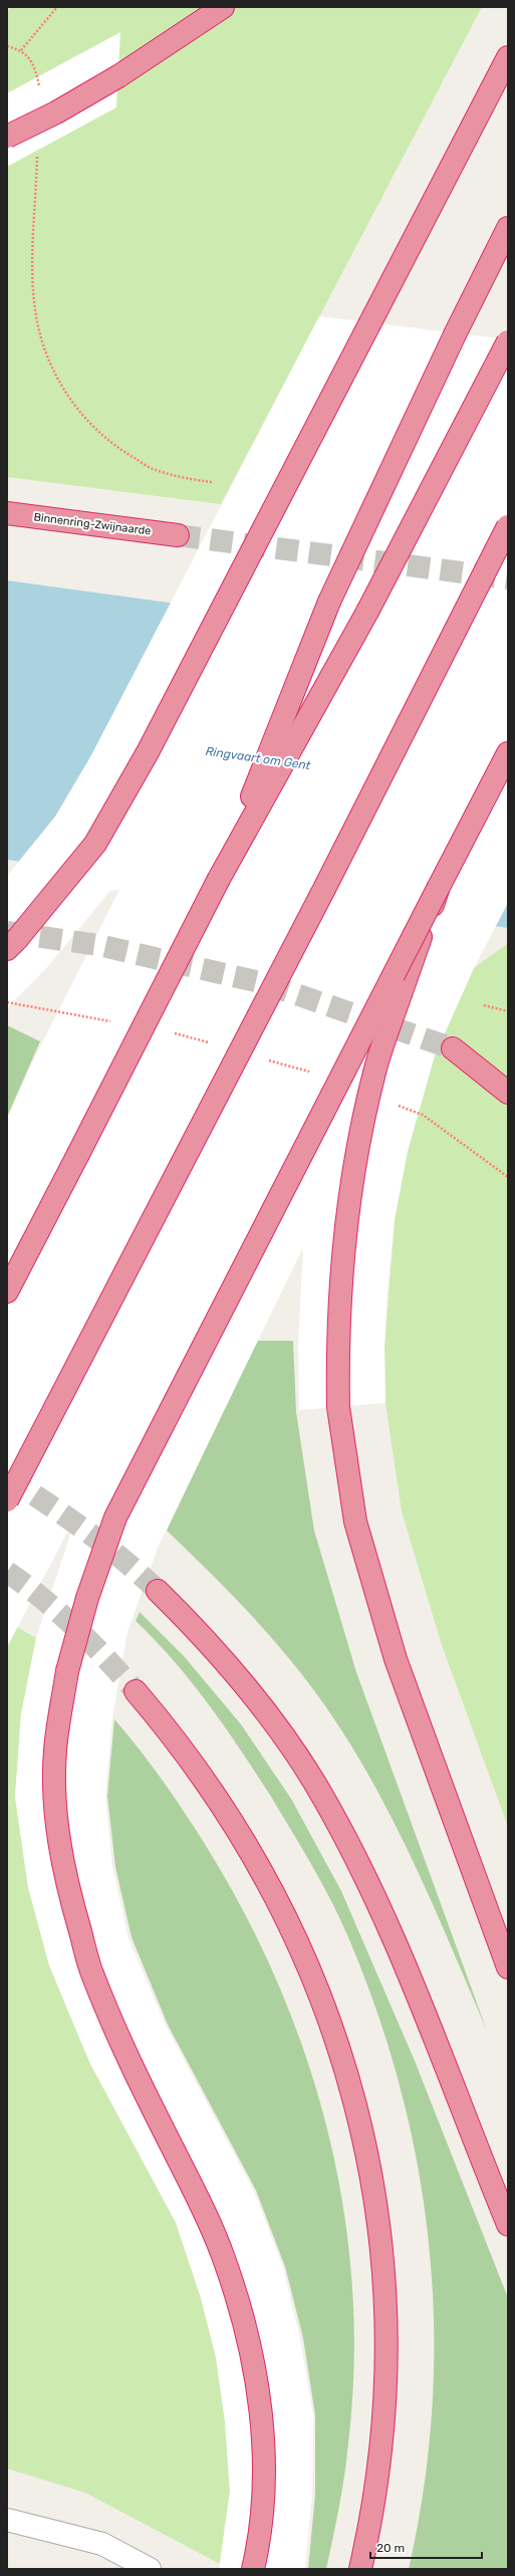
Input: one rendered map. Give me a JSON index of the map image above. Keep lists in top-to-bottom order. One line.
{"streets":{"highway":["Binnenring-Zwijnaarde"]},"water":["Ringvaart om Gent"],"scale_bar":"20 m"}
